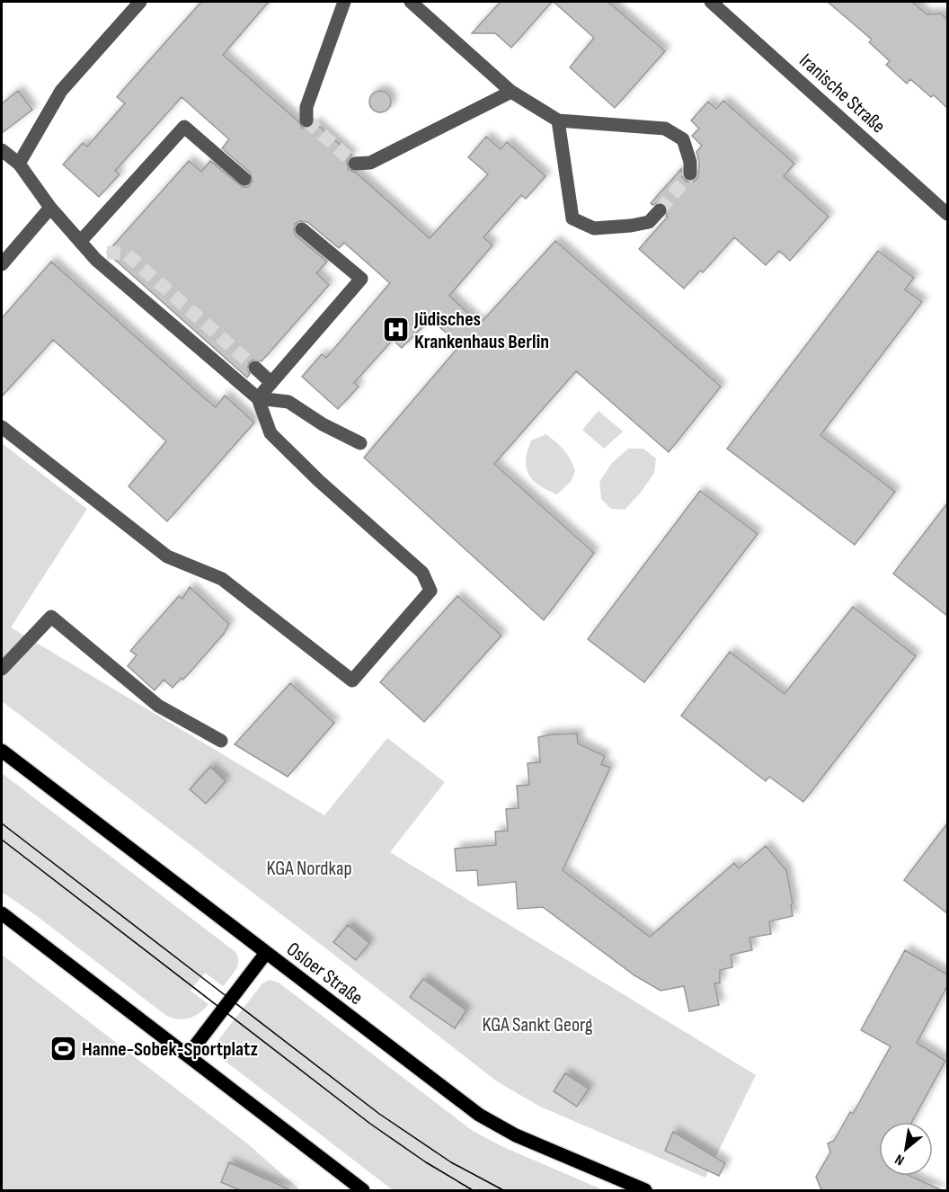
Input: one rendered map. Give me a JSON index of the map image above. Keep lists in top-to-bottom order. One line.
{"streets":{"main road":["Osloer Straße"],"street":["Iranische Straße"]},"parks":["KGA Nordkap","KGA Sankt Georg"],"places":{"hospital":["Jüdisches Krankenhaus Berlin"],"sports":["Hanne-Sobek-Sportplatz"]},"north":"bottom left"}
